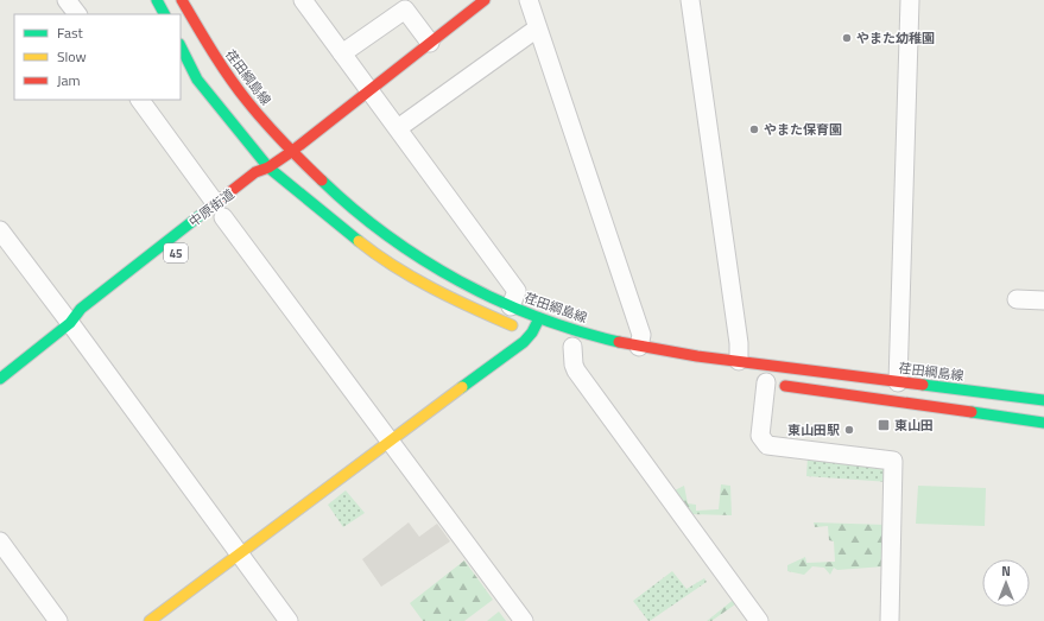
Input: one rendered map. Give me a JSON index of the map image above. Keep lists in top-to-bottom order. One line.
{"streets":{"main road":["荏田綱島線","中原街道","45"]},"crossings":[["荏田綱島線","中原街道"]],"places":{"other":["やまた幼稚園","やまた保育園","東山田駅"],"transit":["東山田"]},"legend":["Fast","Slow","Jam"],"north":"top"}
